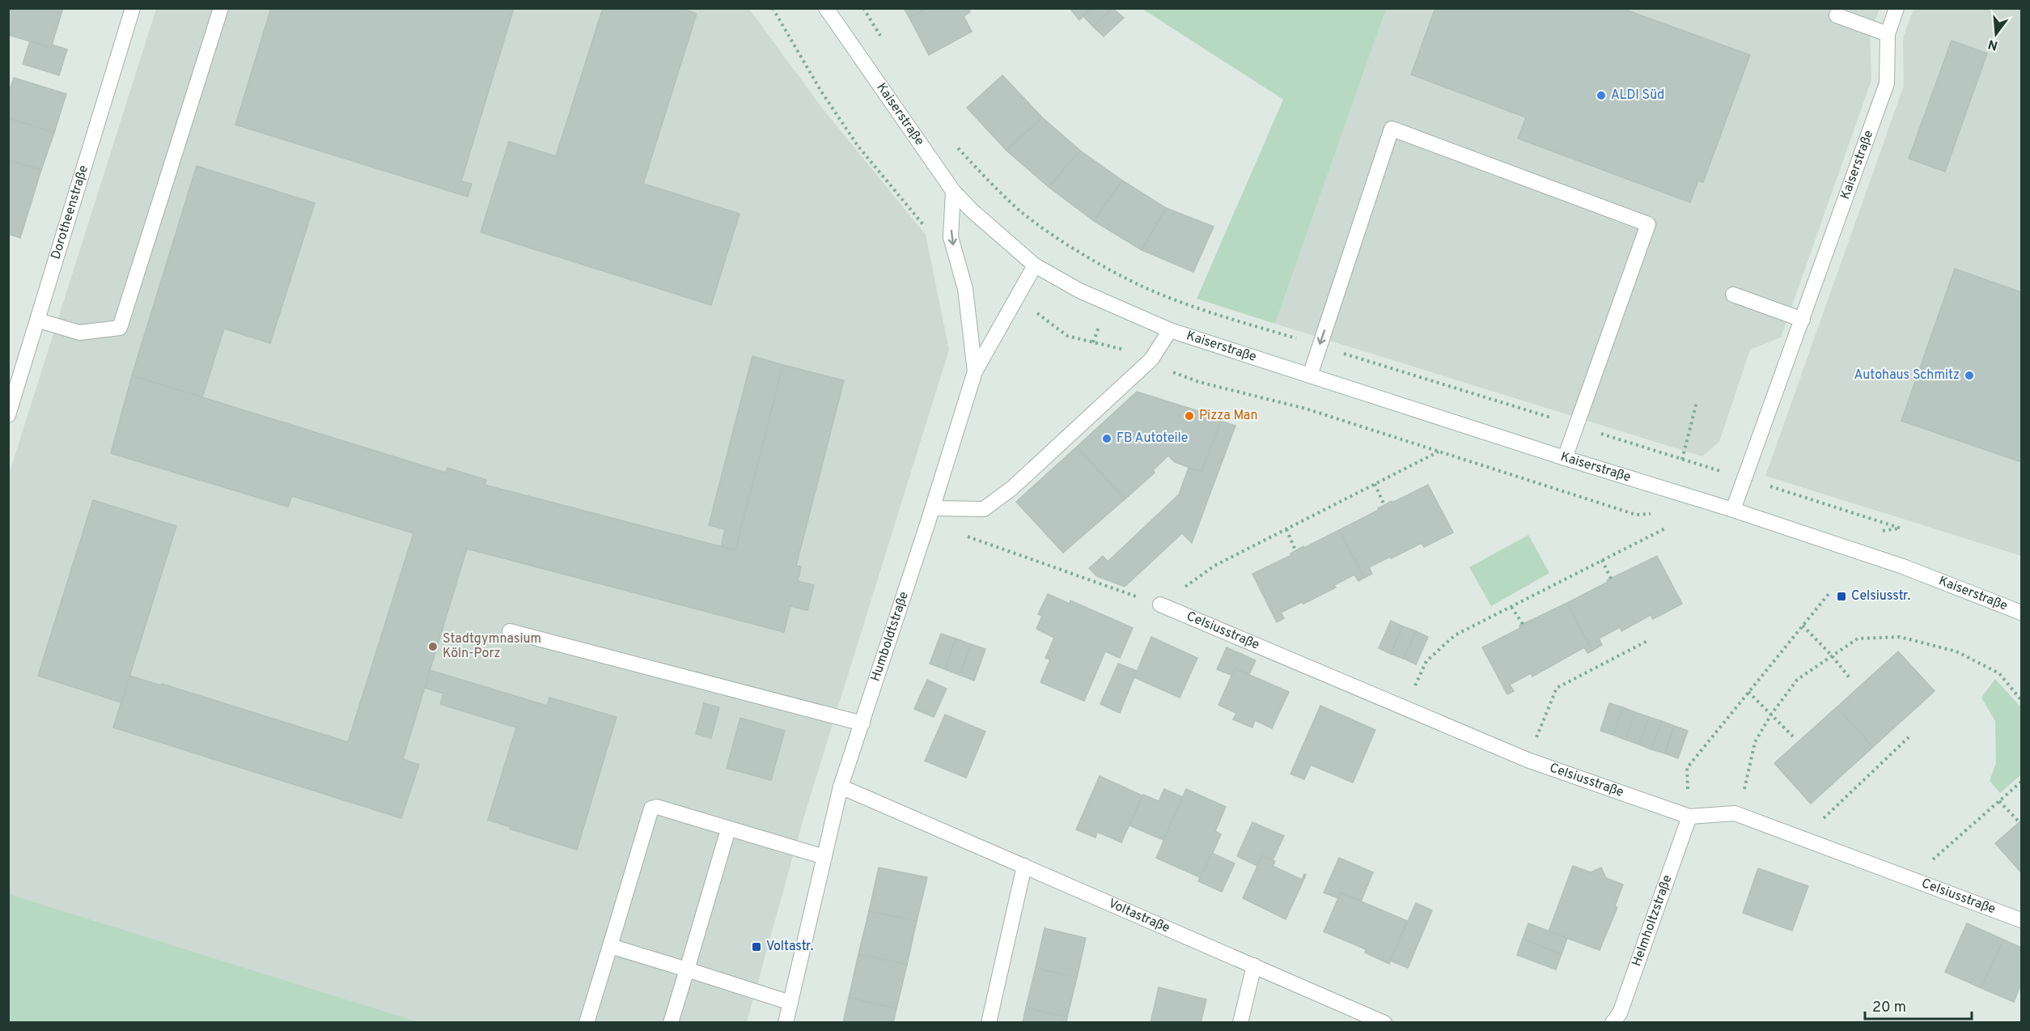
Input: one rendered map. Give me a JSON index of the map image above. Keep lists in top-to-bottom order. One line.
{"streets":{"street":["Kaiserstraße","Dorotheenstraße","Celsiusstraße","Humboldtstraße","Voltastraße","Helmholtzstraße"]},"crossings":[["Kaiserstraße","Humboldtstraße"],["Celsiusstraße","Helmholtzstraße"],["Humboldtstraße","Voltastraße"]],"places":{"other":["ALDI Süd","Autohaus Schmitz","Pizza Man","FB Autoteile","Stadtgymnasium Köln-Porz"],"transit":["Celsiusstr.","Voltastr."]},"scale_bar":"20 m","north":"bottom"}
